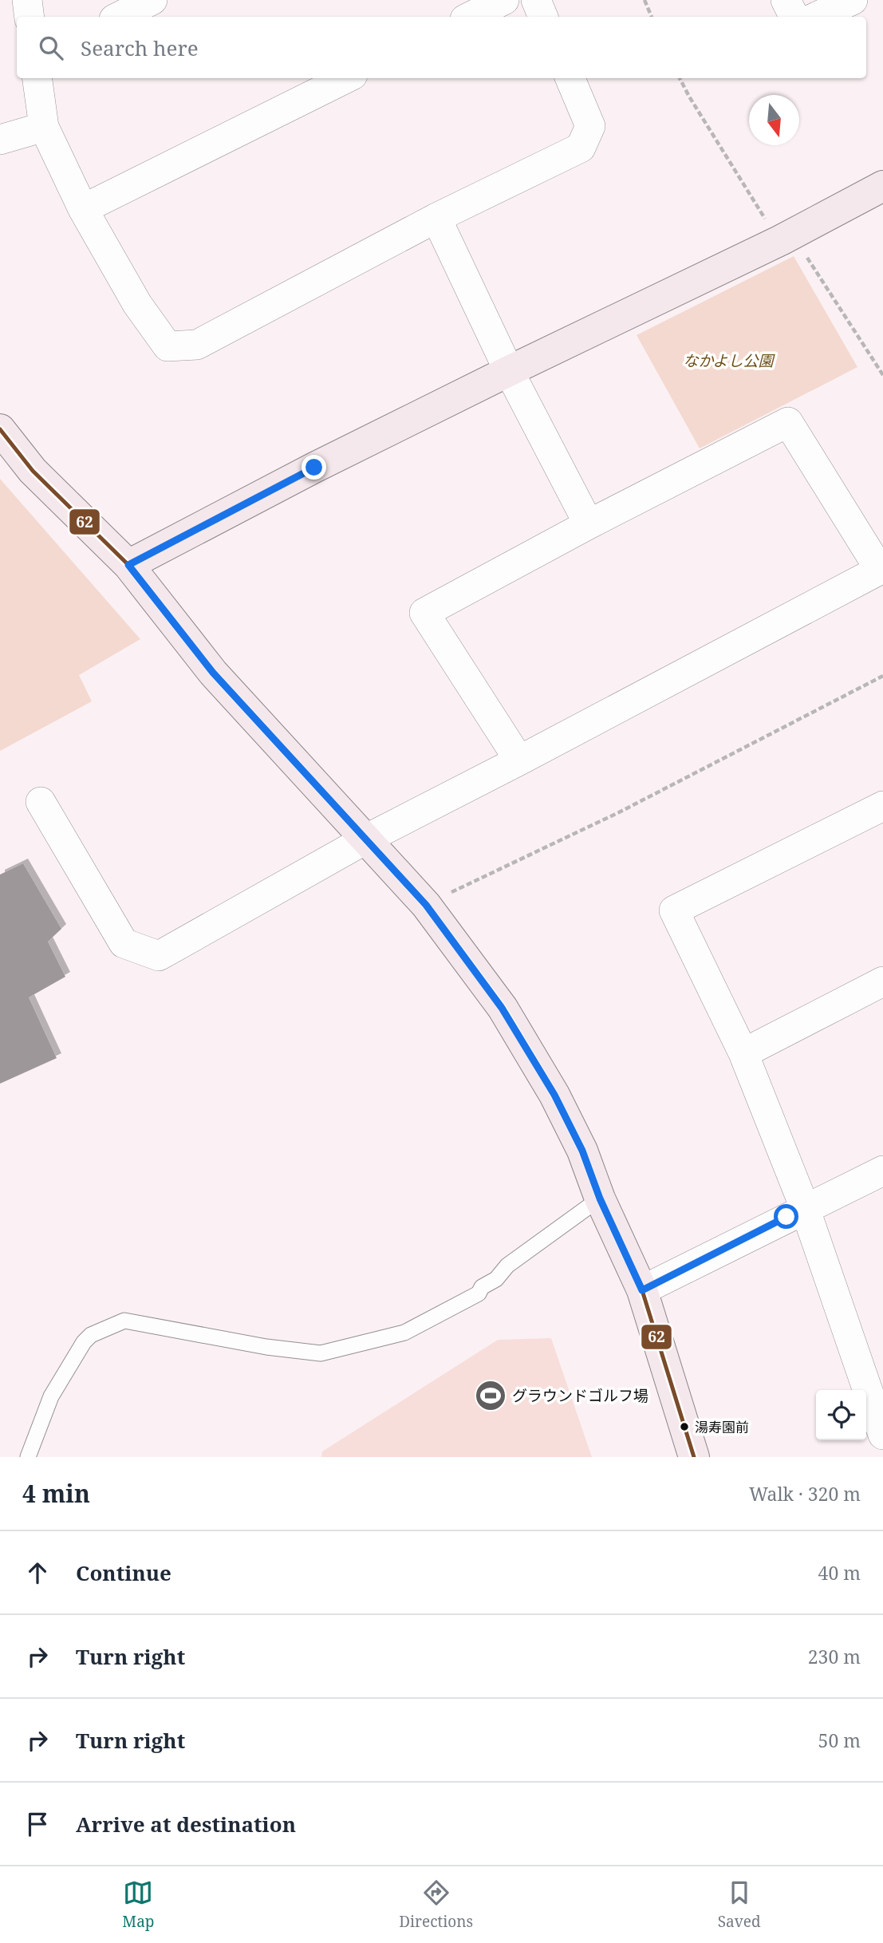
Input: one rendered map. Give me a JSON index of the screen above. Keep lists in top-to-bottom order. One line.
{"parks":["なかよし公園"],"places":{"sports":["グラウンドゴルフ場"],"other":["湯寿園前"]},"lines":["transit line 62"],"north":"bottom","page":{"search":"Search here","heading":["4 min","Walk · 320 m"],"list":[["Continue","40 m"],["Turn right","230 m"],["Turn right","50 m"],"Arrive at destination"],"nav":["Map","Directions","Saved"]}}
